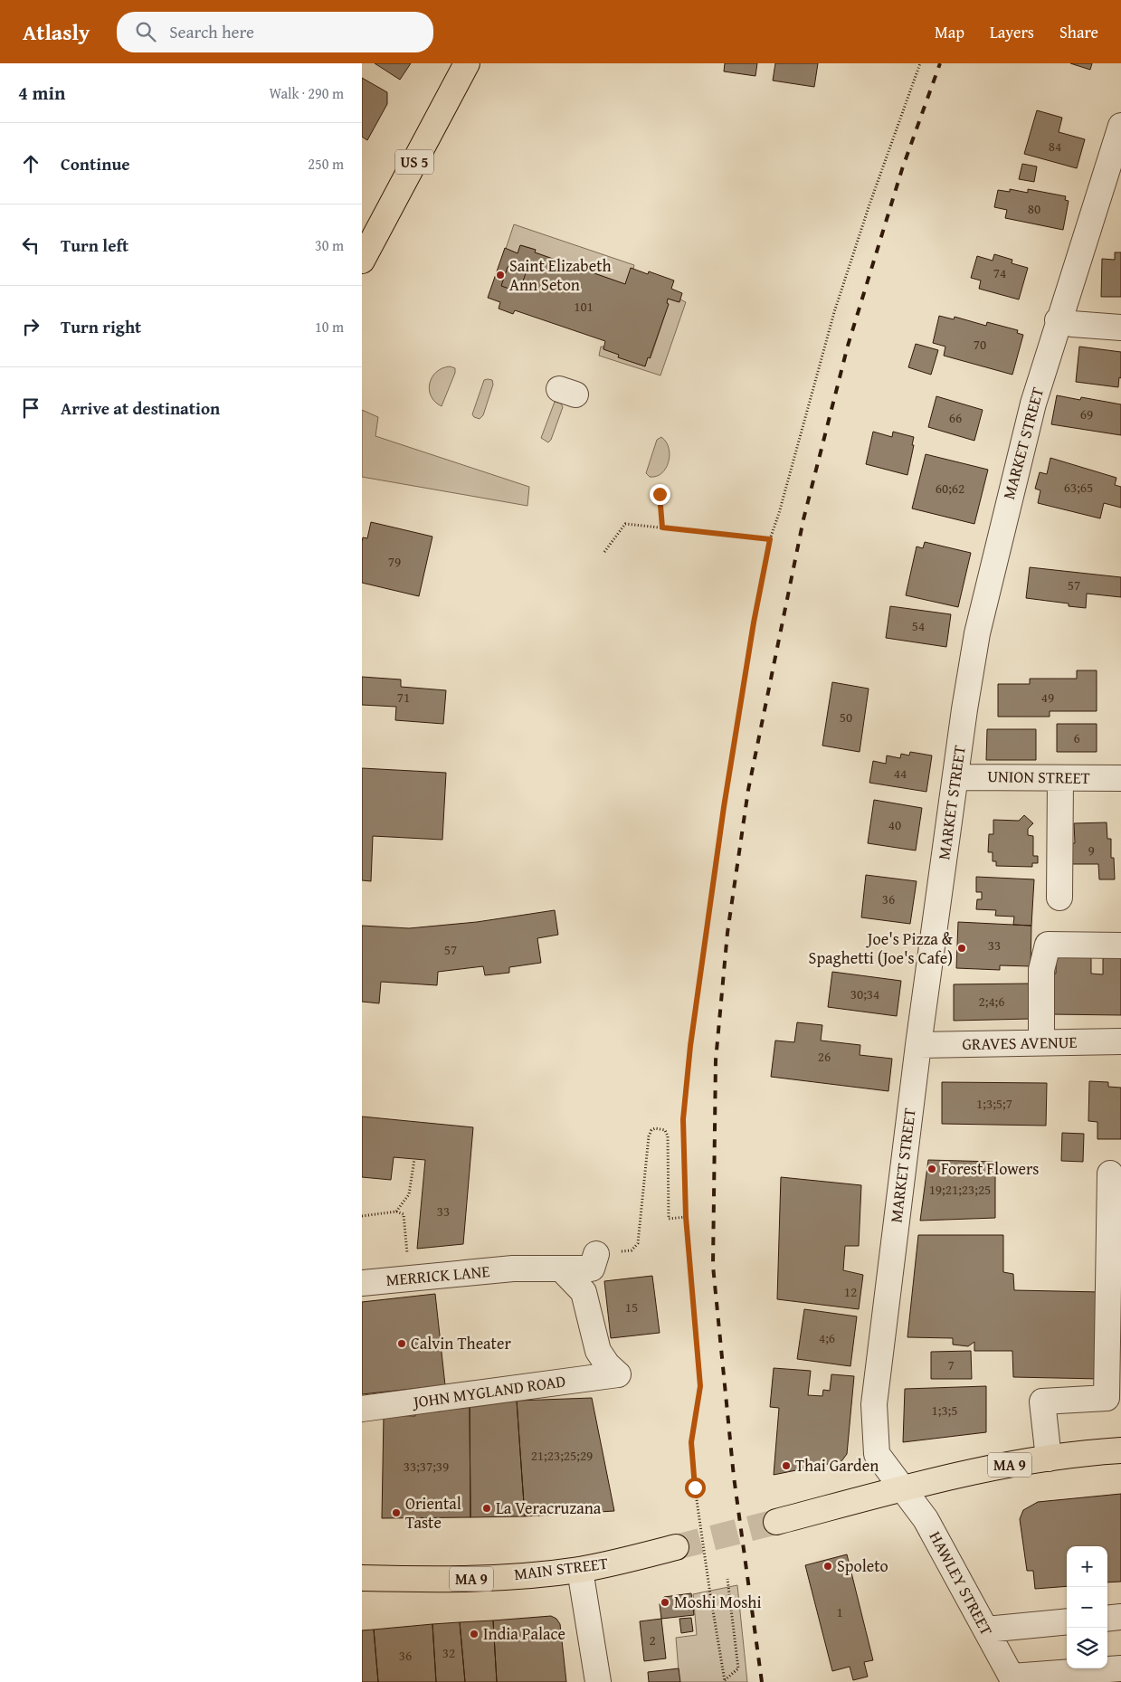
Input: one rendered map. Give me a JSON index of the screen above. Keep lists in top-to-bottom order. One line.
{"streets":{"main road":["US 5","MA 9","MAIN STREET"],"street":["MARKET STREET","UNION STREET","GRAVES AVENUE","MERRICK LANE","JOHN MYGLAND ROAD","HAWLEY STREET"]},"crossings":[["MARKET STREET","UNION STREET"],["MARKET STREET","GRAVES AVENUE"],["MARKET STREET","MA 9"],["MARKET STREET","HAWLEY STREET"],["MERRICK LANE","JOHN MYGLAND ROAD"],["MA 9","HAWLEY STREET"]],"places":["Saint Elizabeth Ann Seton","Joe's Pizza & Spaghetti (Joe's Cafe)","Forest Flowers","Calvin Theater","Thai Garden","La Veracruzana","Oriental Taste","Spoleto","Moshi Moshi","India Palace"],"house_numbers":["84","80","74","101","70","69","66","63;65","60;62","79","57","54","71","49","50","6","44","40","9","36","33","57","30;34","2;4;6","26","1;3;5;7","19;21;23;25","33","12","15","4;6","7","1;3;5","21;23;25;29","33;37;39","1","2","32","36"],"page":{"header":"Atlasly","search":"Search here","nav":["Map","Layers","Share"],"heading":["4 min","Walk · 290 m"],"list":[["Continue","250 m"],["Turn left","30 m"],["Turn right","10 m"],"Arrive at destination"],"map_buttons":["+","−"]}}
